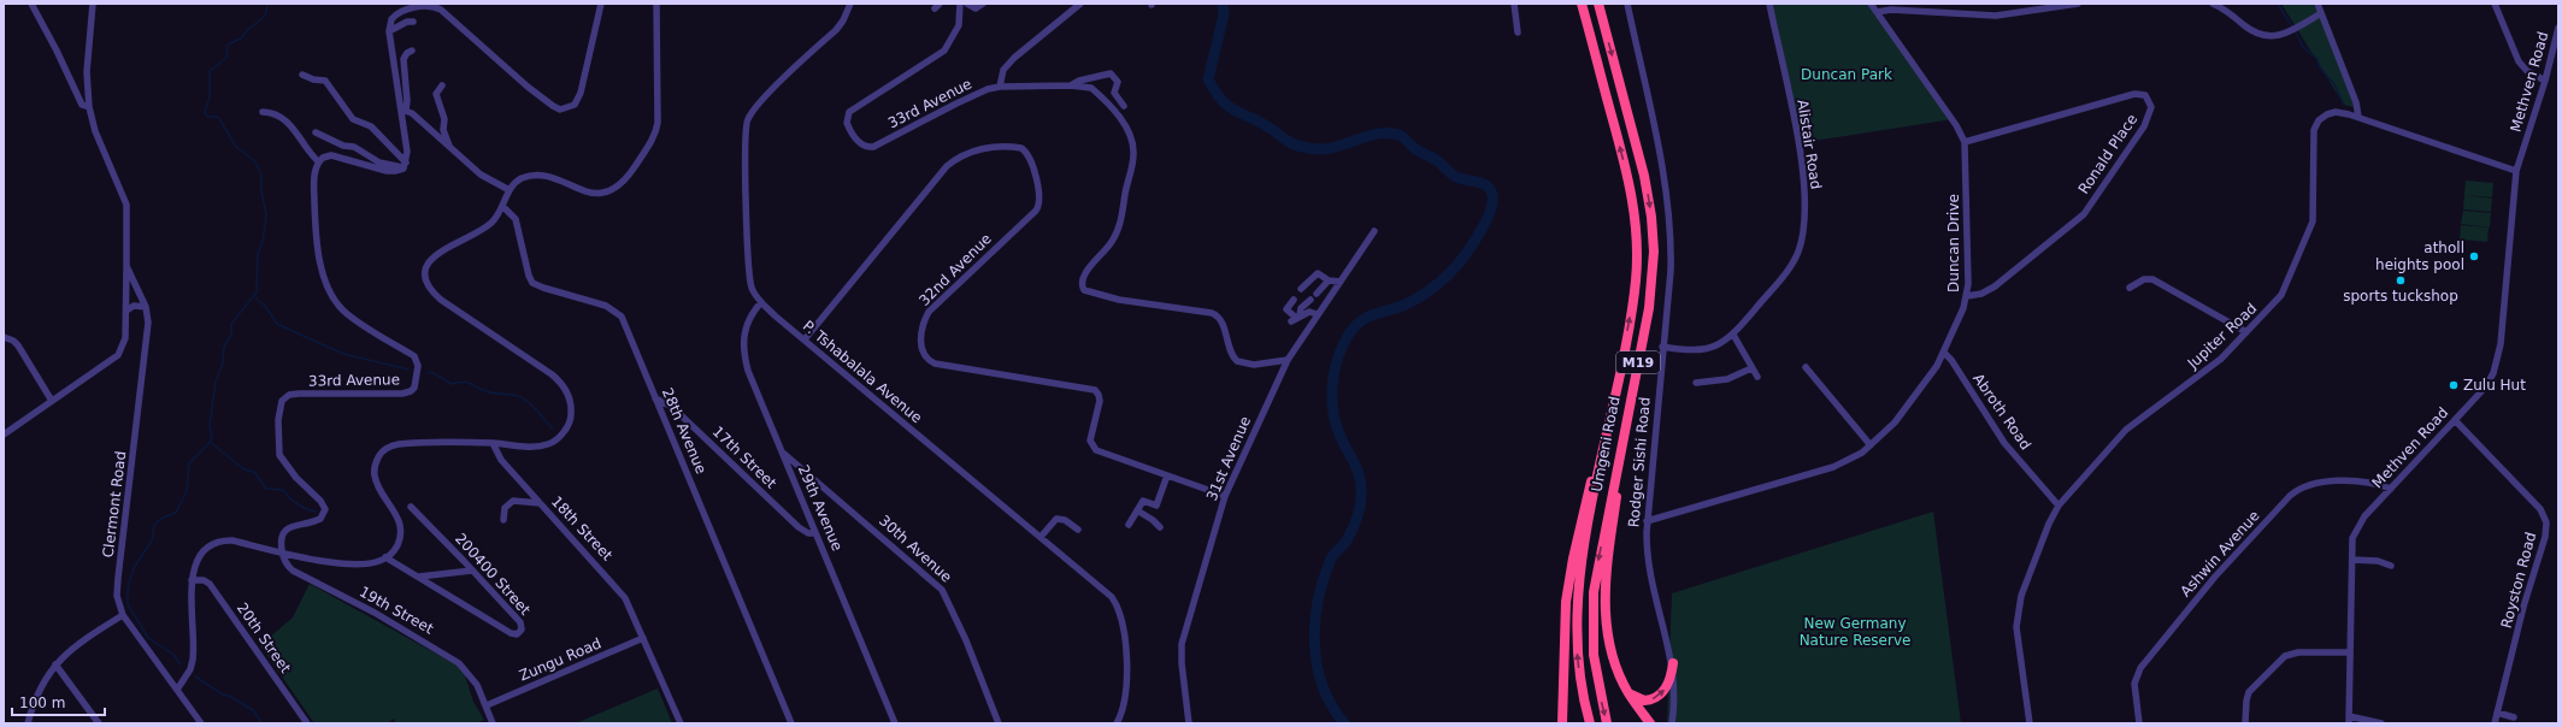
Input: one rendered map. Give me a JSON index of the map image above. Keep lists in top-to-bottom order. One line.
{"streets":{"highway":["M19","Umgeni Road"],"street":["Methven Road","33rd Avenue","Alistair Road","Ronald Place","Duncan Drive","32nd Avenue","Jupiter Road","P. Tshabalala Avenue","Abroth Road","28th Avenue","17th Street","31st Avenue","Rodger Sishi Road","Clermont Road","29th Avenue","18th Street","30th Avenue","Ashwin Avenue","200400 Street","Royston Road","19th Street","20th Street","Zungu Road"]},"crossings":[["Methven Road","Jupiter Road"],["Methven Road","Ashwin Avenue"],["Methven Road","Royston Road"],["33rd Avenue","31st Avenue"],["33rd Avenue","19th Street"],["Alistair Road","Rodger Sishi Road"],["Ronald Place","Duncan Drive"],["Duncan Drive","Abroth Road"],["Duncan Drive","Rodger Sishi Road"],["32nd Avenue","P. Tshabalala Avenue"],["32nd Avenue","31st Avenue"],["Jupiter Road","Abroth Road"],["P. Tshabalala Avenue","29th Avenue"],["28th Avenue","17th Street"],["17th Street","29th Avenue"],["29th Avenue","30th Avenue"],["18th Street","Zungu Road"],["19th Street","Zungu Road"]],"parks":["Duncan Park","New Germany Nature Reserve"],"places":["atholl heights pool","sports tuckshop","Zulu Hut"],"scale_bar":"100 m"}
